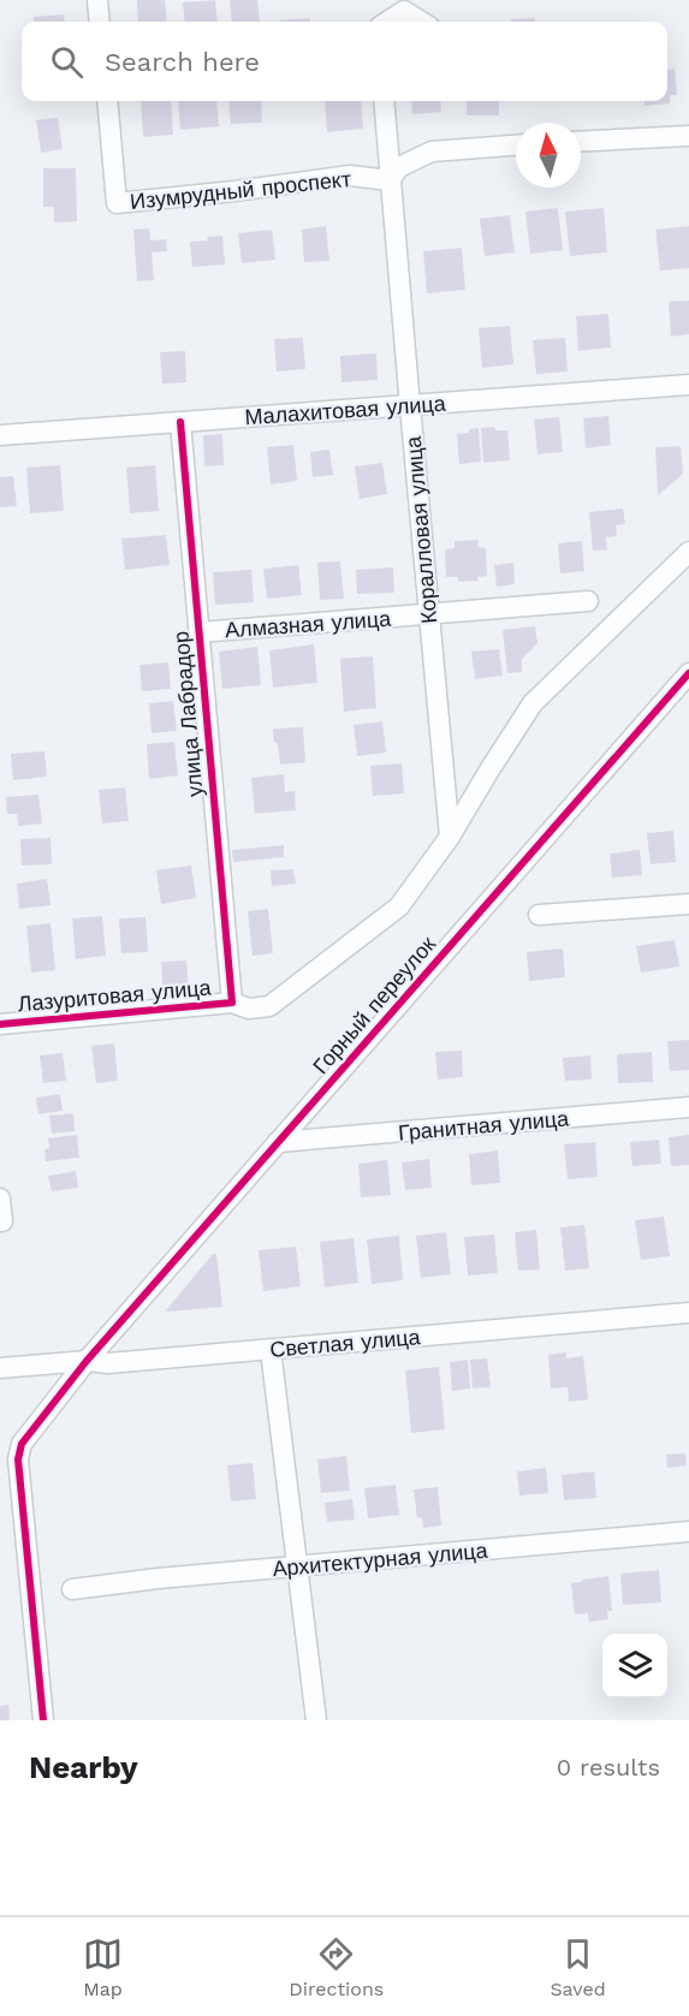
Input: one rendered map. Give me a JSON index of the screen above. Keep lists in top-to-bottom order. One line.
{"streets":{"street":["Изумрудный проспект","Малахитовая улица","Коралловая улица","Алмазная улица","улица Лабрадор","Лазуритовая улица","Горный переулок","Гранитная улица","Светлая улица","Архитектурная улица"]},"crossings":[["Изумрудный проспект","Коралловая улица"],["Малахитовая улица","Коралловая улица"],["Малахитовая улица","улица Лабрадор"],["Коралловая улица","Алмазная улица"],["Коралловая улица","Лазуритовая улица"],["Алмазная улица","улица Лабрадор"],["улица Лабрадор","Лазуритовая улица"],["Горный переулок","Гранитная улица"],["Горный переулок","Светлая улица"]],"north":"top","page":{"search":"Search here","heading":["Nearby","0 results"],"nav":["Map","Directions","Saved"]}}
